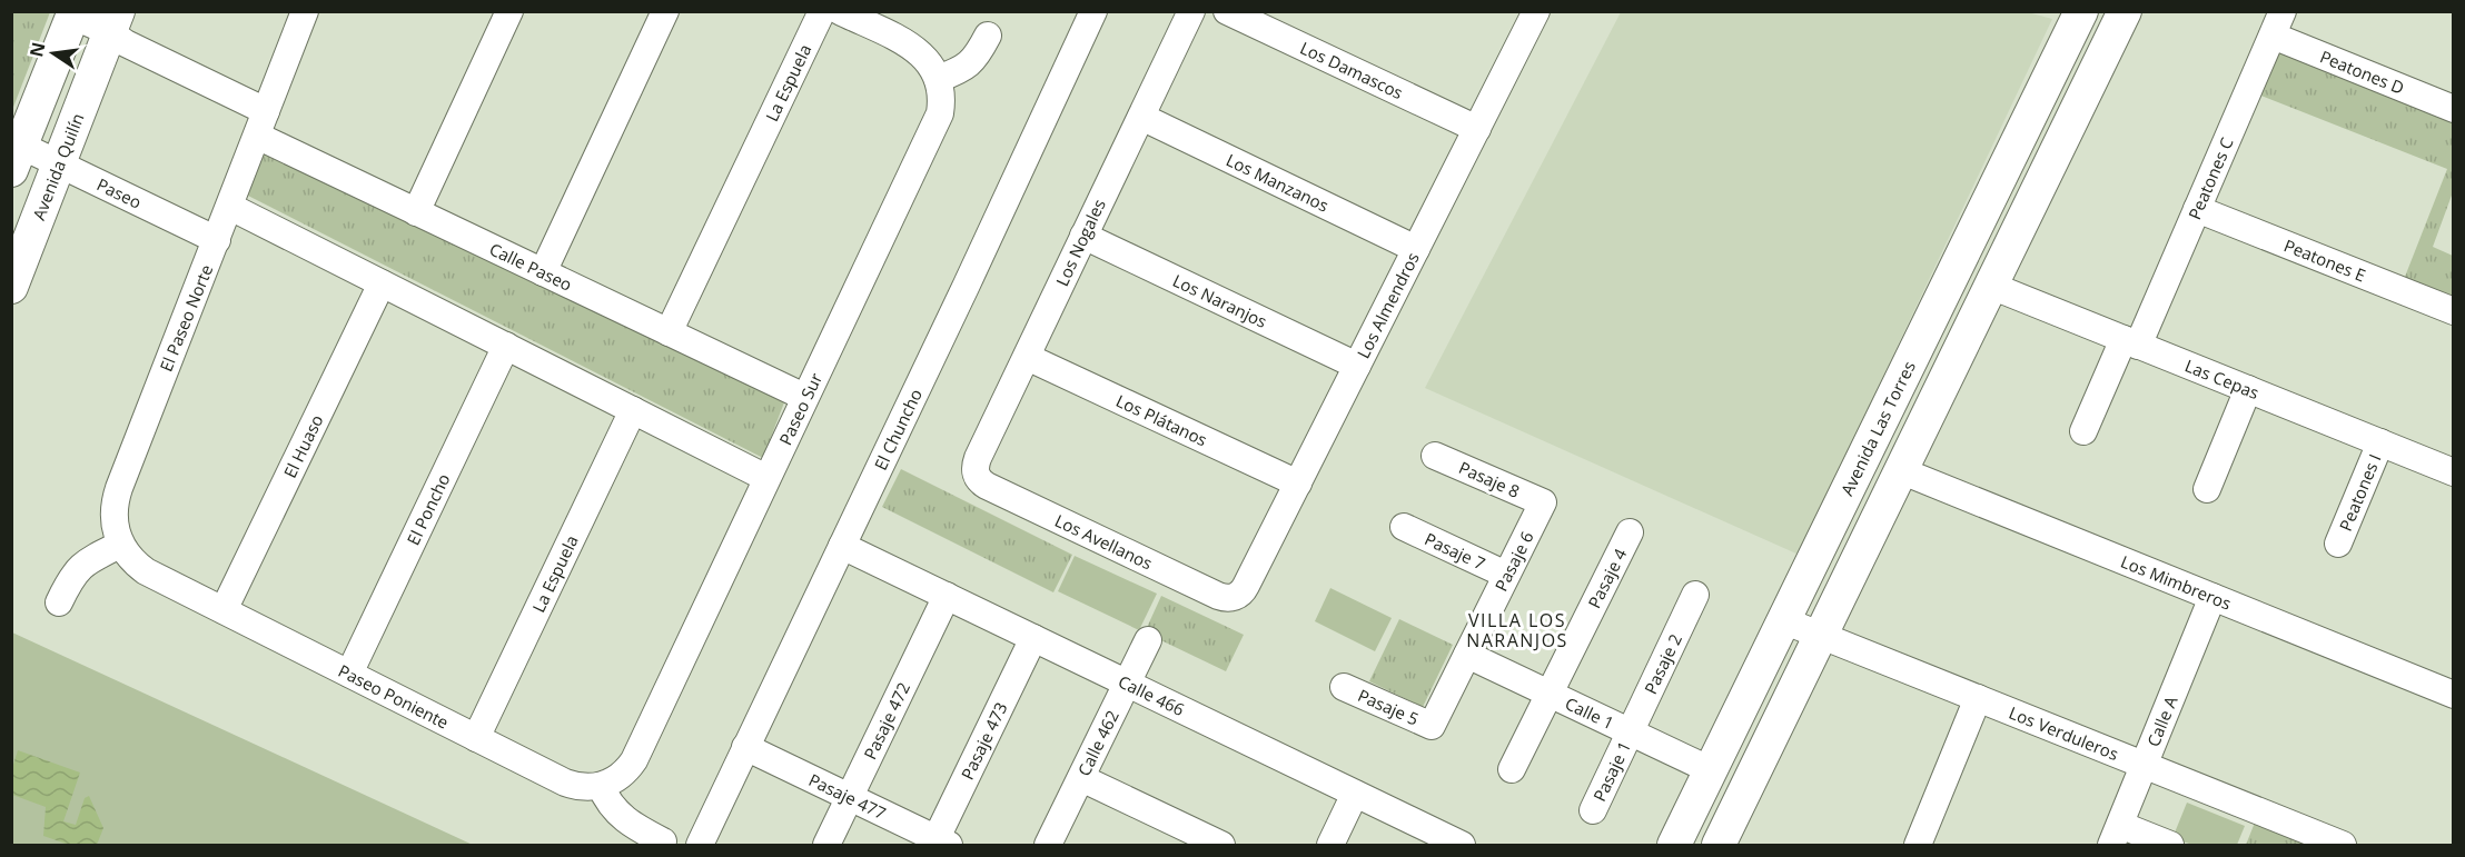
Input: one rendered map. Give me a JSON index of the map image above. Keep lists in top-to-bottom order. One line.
{"streets":{"main road":["Avenida Quilín","Avenida Las Torres"],"street":["Los Damascos","Peatones D","La Espuela","Peatones C","Los Manzanos","Paseo","Los Nogales","Peatones E","Calle Paseo","Los Naranjos","Los Almendros","El Paseo Norte","Las Cepas","Paseo Sur","Los Plátanos","El Chuncho","El Huaso","Pasaje 8","Peatones I","El Poncho","Los Avellanos","Pasaje 7","Pasaje 6","Pasaje 4","Los Mimbreros","Pasaje 2","Paseo Poniente","Calle 466","Pasaje 5","Calle 1","Pasaje 472","Calle A","Los Verduleros","Pasaje 473","Calle 462","Pasaje 1","Pasaje 477"]},"crossings":[["Los Damascos","Los Almendros"],["Peatones D","Peatones C"],["La Espuela","Calle Paseo"],["La Espuela","Paseo Poniente"],["Avenida Quilín","Paseo"],["Peatones C","Peatones E"],["Peatones C","Las Cepas"],["Los Manzanos","Los Nogales"],["Los Manzanos","Los Almendros"],["Paseo","El Paseo Norte"],["Los Nogales","Los Naranjos"],["Los Nogales","Los Plátanos"],["Los Nogales","Los Avellanos"],["Calle Paseo","El Paseo Norte"],["Calle Paseo","Paseo Sur"],["Los Naranjos","Los Almendros"],["Los Almendros","Los Plátanos"],["Los Almendros","Los Avellanos"],["El Paseo Norte","Paseo Poniente"],["Las Cepas","Peatones I"],["Paseo Sur","Paseo Poniente"],["Avenida Las Torres","Calle 1"],["Avenida Las Torres","Los Verduleros"],["El Chuncho","Calle 466"],["El Chuncho","Pasaje 477"],["El Huaso","Paseo Poniente"],["Pasaje 8","Pasaje 6"],["El Poncho","Paseo Poniente"],["Pasaje 7","Pasaje 6"],["Pasaje 6","Pasaje 5"],["Pasaje 6","Calle 1"],["Pasaje 4","Calle 1"],["Los Mimbreros","Calle A"],["Pasaje 2","Calle 1"],["Pasaje 2","Pasaje 1"],["Calle 466","Pasaje 472"],["Calle 466","Pasaje 473"],["Calle 466","Calle 462"],["Pasaje 5","Calle 1"],["Calle 1","Pasaje 1"],["Pasaje 472","Pasaje 477"],["Calle A","Los Verduleros"],["Pasaje 473","Pasaje 477"]],"districts":["VILLA LOS NARANJOS"],"north":"left"}
